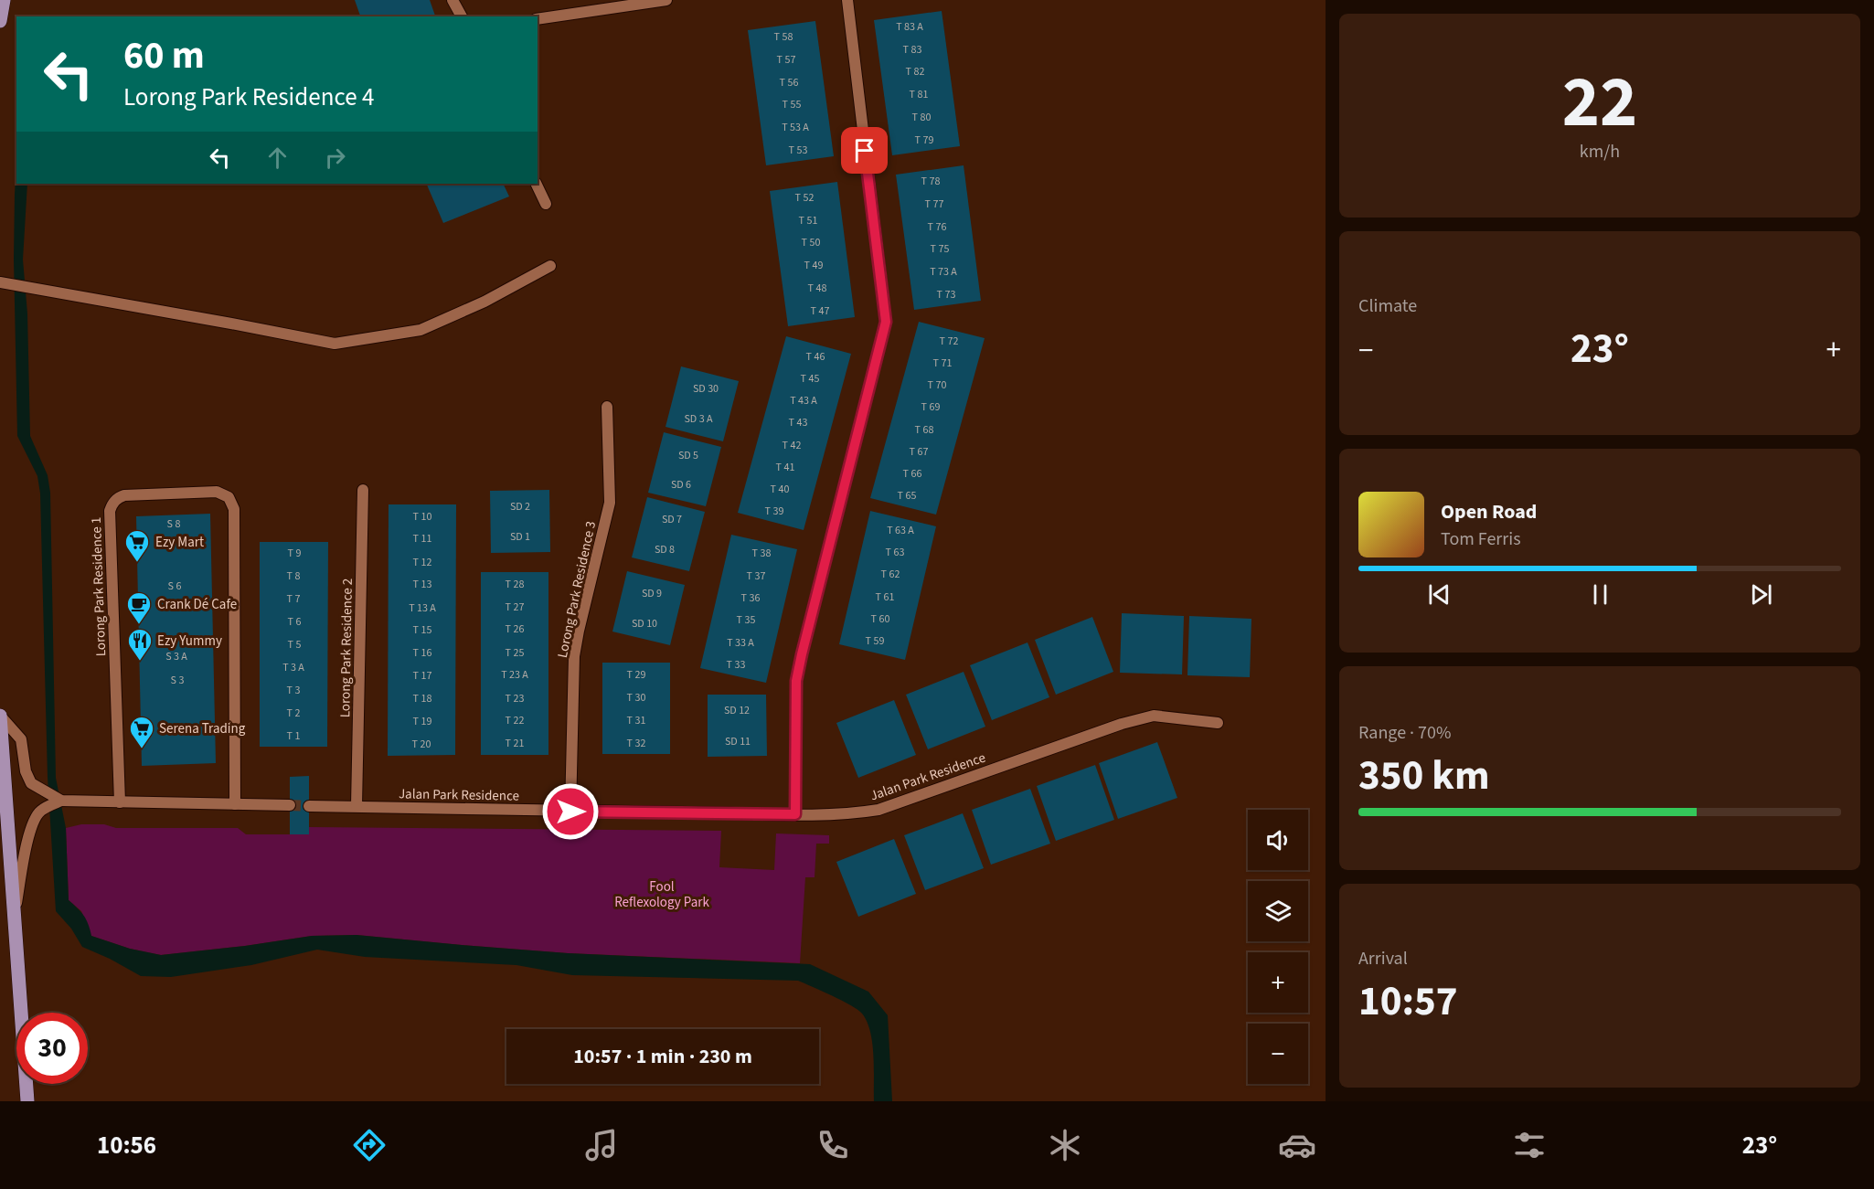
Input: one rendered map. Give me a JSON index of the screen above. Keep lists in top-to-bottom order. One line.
{"streets":{"street":["Lorong Park Residence 1","Lorong Park Residence 3","Lorong Park Residence 2","Jalan Park Residence"]},"crossings":[["Lorong Park Residence 3","Jalan Park Residence"],["Lorong Park Residence 2","Jalan Park Residence"]],"parks":["Fool Reflexology Park"],"places":{"supermarket":["Ezy Mart","Serena Trading"],"cafe":["Crank Dé Cafe"],"restaurant":["Ezy Yummy"]},"house_numbers":["T 83 A","T 58","T 83","T 57","T 82","T 56","T 81","T 55","T 80","T 53 A","T 79","T 53","T 78","T 52","T 77","T 51","T 76","T 50","T 75","T 49","T 73 A","T 48","T 73","T 47","T 72","T 46","T 71","T 45","T 70","SD 30","T 43 A","T 69","SD 3 A","T 43","T 68","T 42","T 67","SD 5","T 41","T 66","SD 6","T 40","T 65","SD 2","T 39","T 10","SD 7","S 8","T 63 A","SD 1","T 11","SD 8","T 63","T 9","T 38","T 12","T 62","T 8","T 37","T 13","T 28","S 6","SD 9","T 61","T 36","T 7","T 27","T 13 A","T 60","T 35","T 6","SD 10","T 26","T 15","T 59","T 33 A","T 5","T 16","T 25","S 3 A","T 33","T 3 A","T 23 A","T 29","T 17","S 3","T 3","T 30","T 18","T 23","SD 12","T 2","T 22","T 31","T 19","T 1","SD 11","T 21","T 32","T 20"],"page":{"tile":[["22","km/h"],"Climate",["Range · 70%","350 km"],["Arrival","10:57"]],"turn":["60 m","Lorong Park Residence 4"],"heat":["−","23°","+"],"song":["Open Road","Tom Ferris"],"map_buttons":["+","−"],"limit":"30","trip":"10:57 · 1 min · 230 m","tabs":["10:56","23°"]}}
